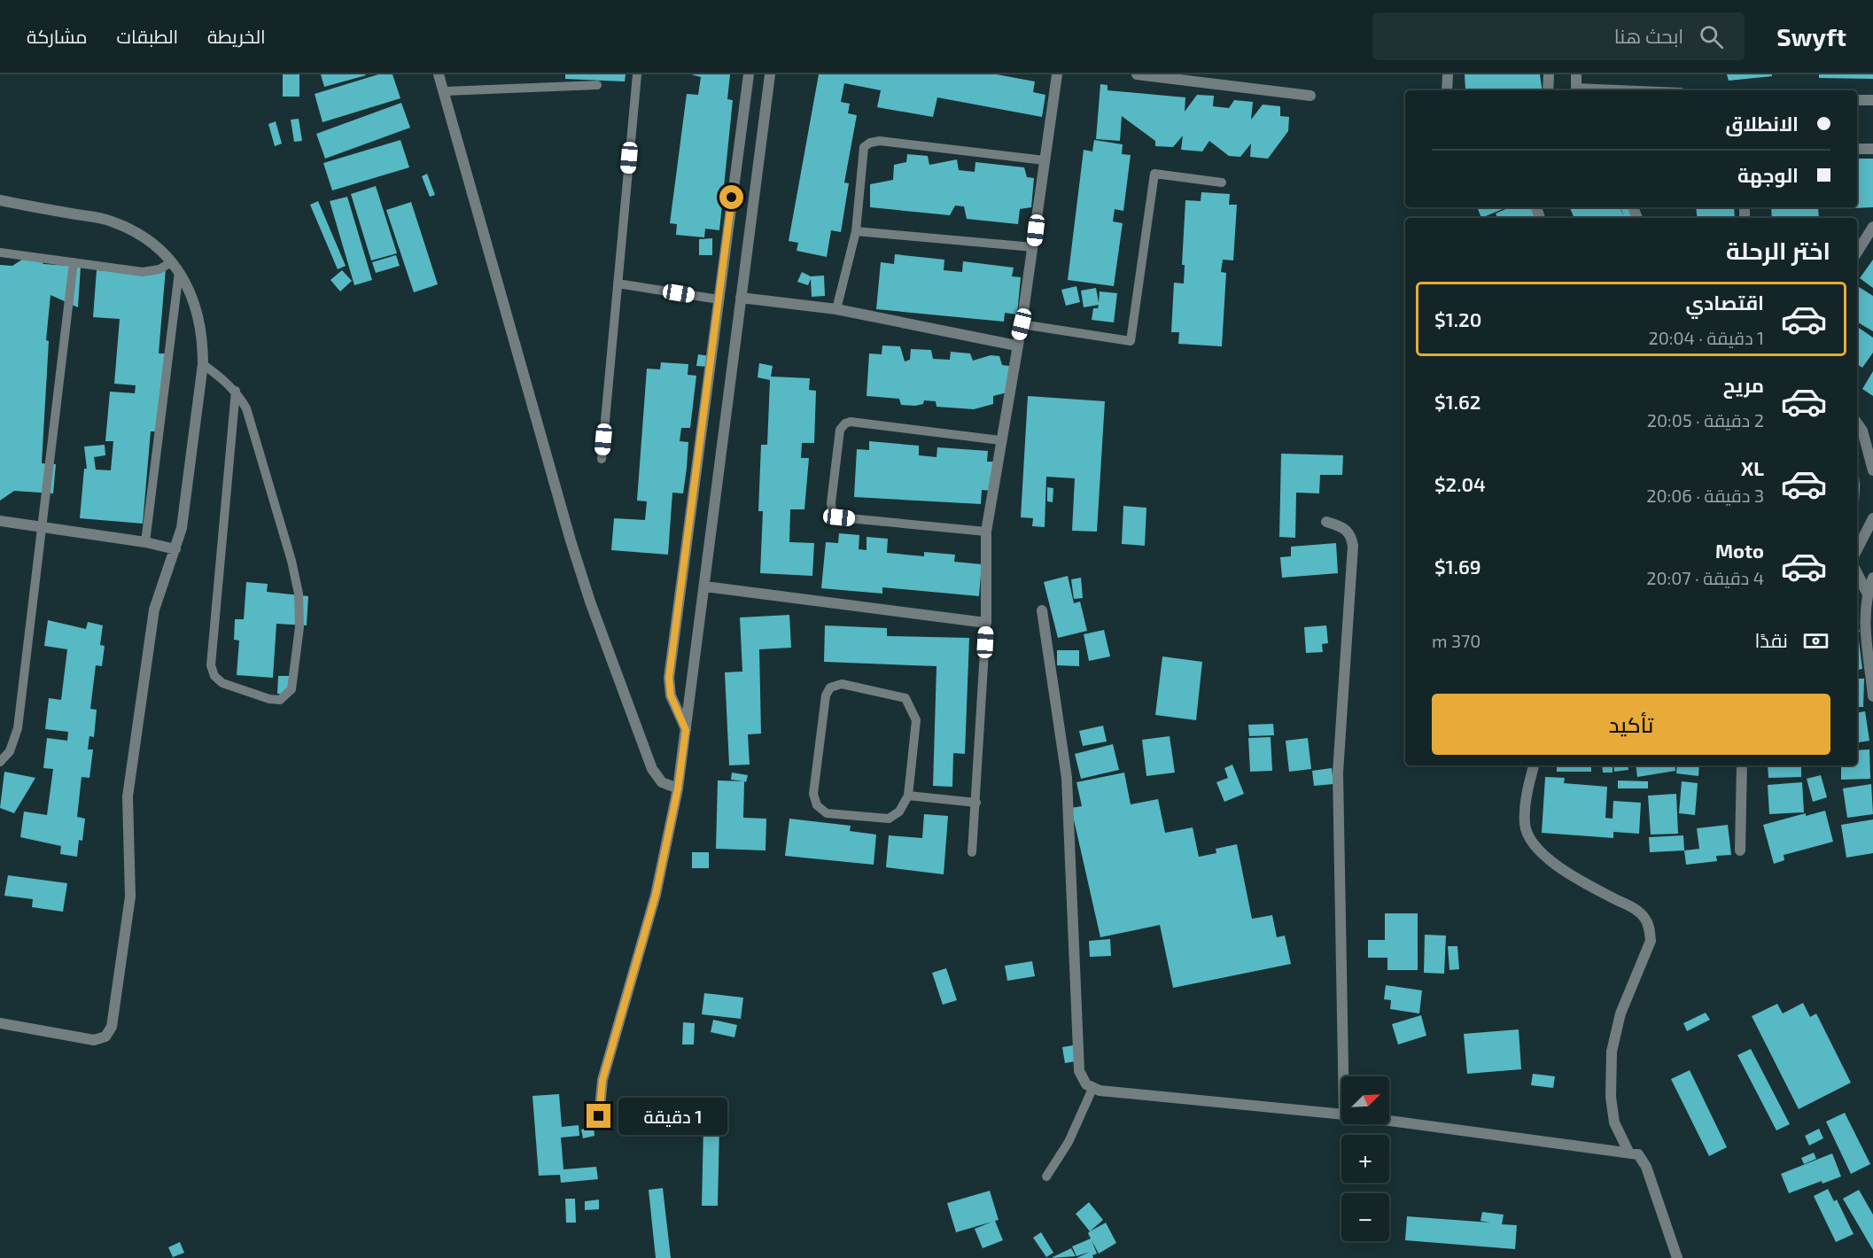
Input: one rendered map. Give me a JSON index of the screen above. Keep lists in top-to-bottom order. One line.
{"north":"top right","page":{"header":"Swyft","search":"ابحث هنا","nav":["الخريطة","الطبقات","مشاركة"],"banner":["الانطلاق","الوجهة"],"heading":"اختر الرحلة","list":[{"name":"اقتصادي","note":"1 دقيقة · 20:04","value":"$1.20"},{"name":"مريح","note":"2 دقيقة · 20:05","value":"$1.62"},{"name":"XL","note":"3 دقيقة · 20:06","value":"$2.04"},{"name":"Moto","note":"4 دقيقة · 20:07","value":"$1.69"}],"pay":["نقدًا","370 m"],"buttons":"تأكيد","map_buttons":["+","−"],"bubble":"1 دقيقة"}}
